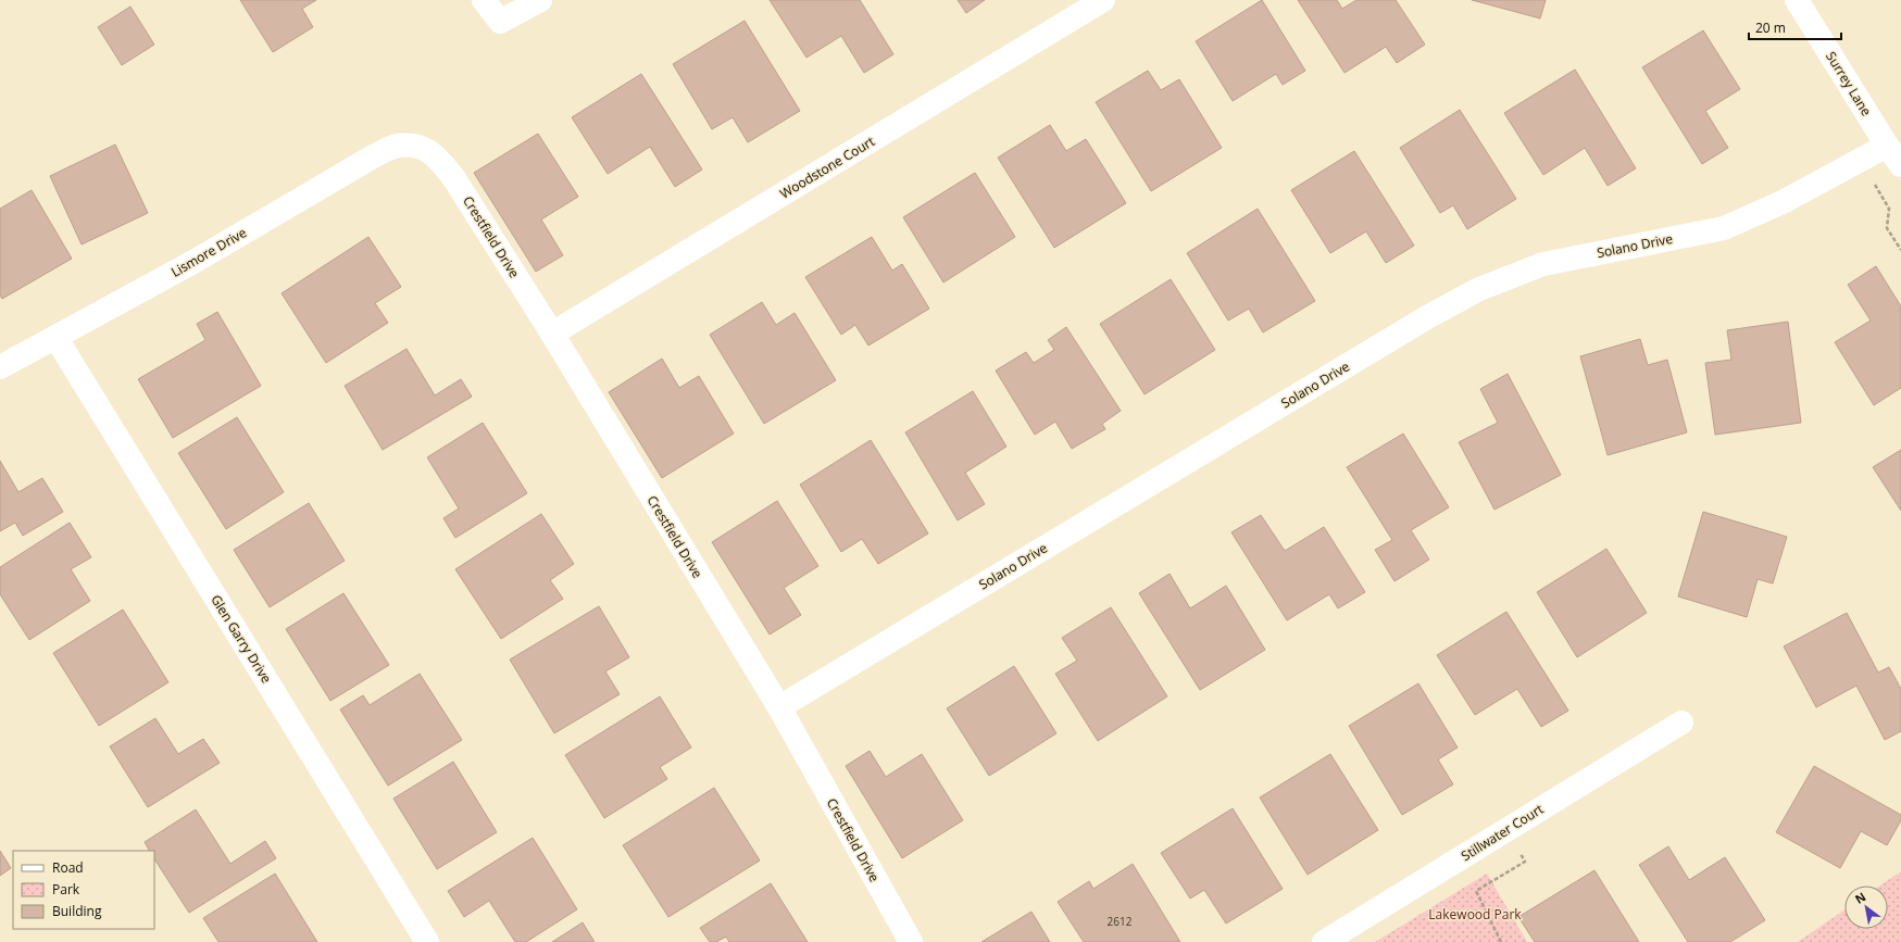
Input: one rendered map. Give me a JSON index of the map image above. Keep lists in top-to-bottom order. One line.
{"streets":{"street":["Surrey Lane","Woodstone Court","Crestfield Drive","Solano Drive","Lismore Drive","Glen Garry Drive","Stillwater Court"]},"crossings":[["Surrey Lane","Solano Drive"],["Woodstone Court","Crestfield Drive"],["Crestfield Drive","Solano Drive"],["Crestfield Drive","Lismore Drive"],["Lismore Drive","Glen Garry Drive"]],"parks":["Lakewood Park"],"house_numbers":["2612"],"legend":["Road","Park","Building"],"scale_bar":"20 m","north":"top left"}
